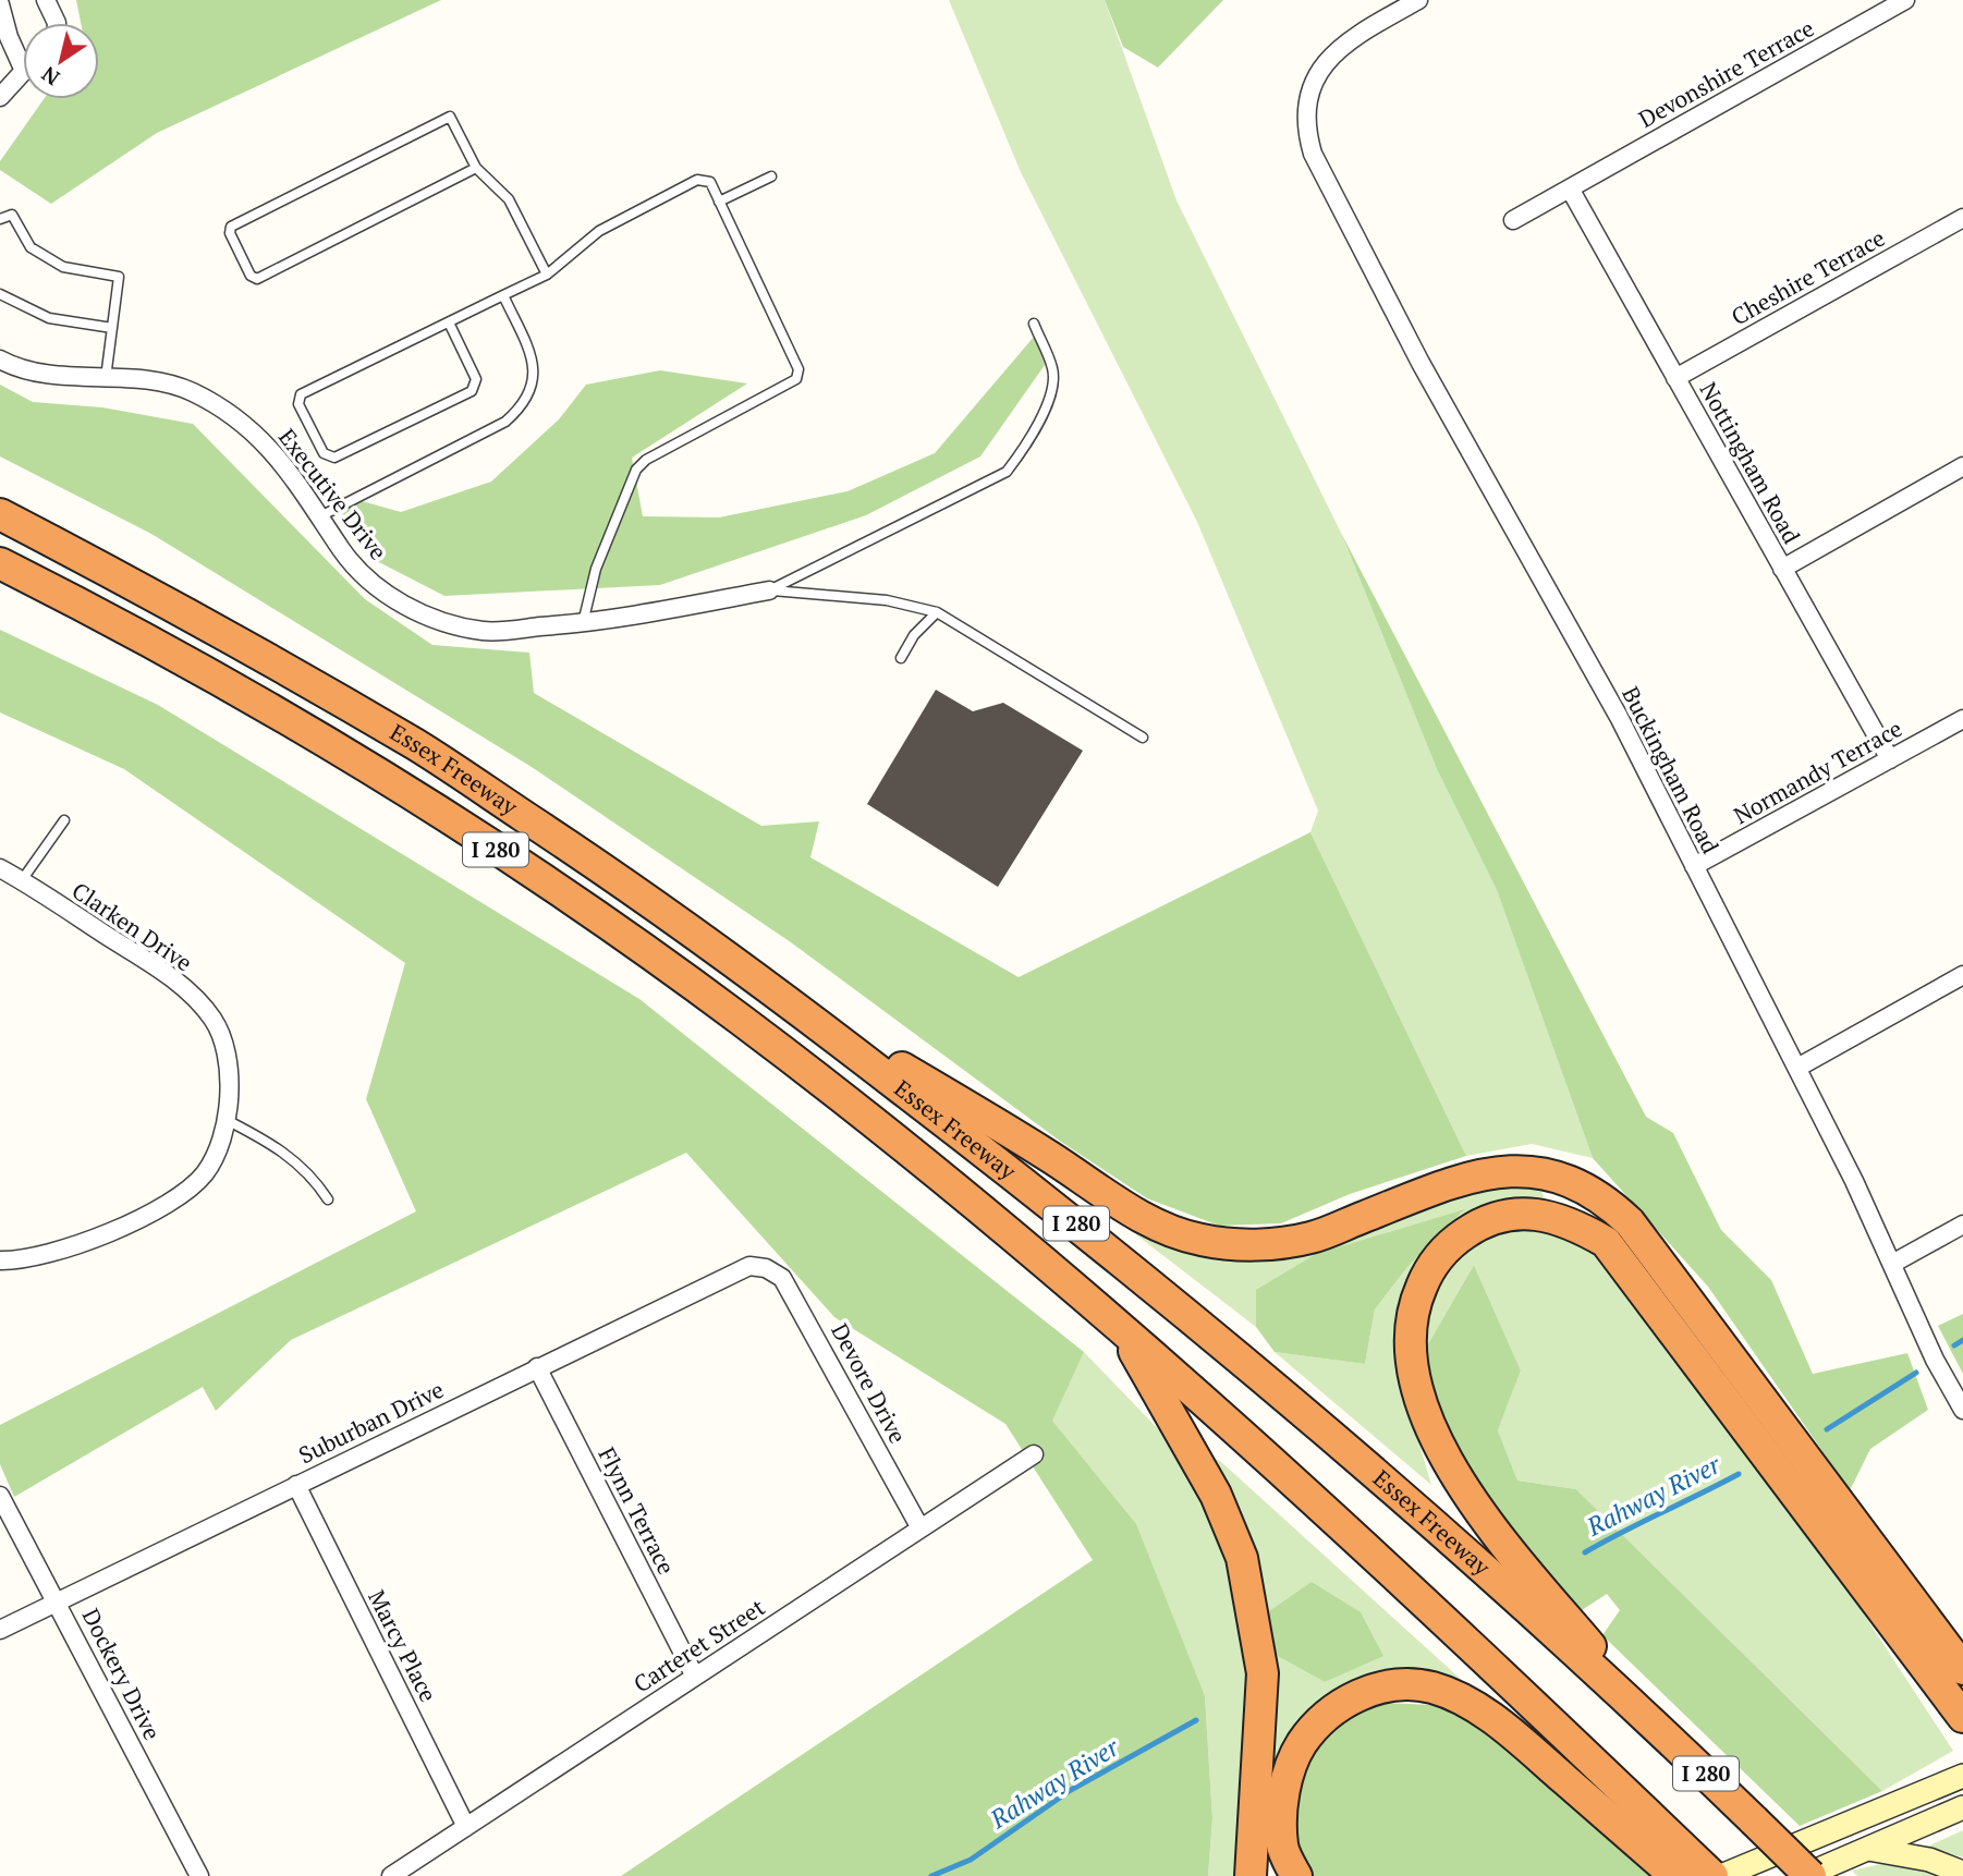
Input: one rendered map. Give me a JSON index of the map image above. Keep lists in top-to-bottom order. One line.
{"streets":{"highway":["Essex Freeway","I 280"],"street":["Devonshire Terrace","Cheshire Terrace","Nottingham Road","Executive Drive","Buckingham Road","Normandy Terrace","Clarken Drive","Devore Drive","Suburban Drive","Flynn Terrace","Marcy Place","Carteret Street","Dockery Drive"]},"crossings":[["Devonshire Terrace","Nottingham Road"],["Cheshire Terrace","Nottingham Road"],["Nottingham Road","Normandy Terrace"],["Buckingham Road","Normandy Terrace"],["Devore Drive","Suburban Drive"],["Devore Drive","Carteret Street"],["Suburban Drive","Flynn Terrace"],["Suburban Drive","Marcy Place"],["Suburban Drive","Dockery Drive"],["Flynn Terrace","Carteret Street"],["Marcy Place","Carteret Street"]],"water":["Rahway River"],"north":"bottom left"}
